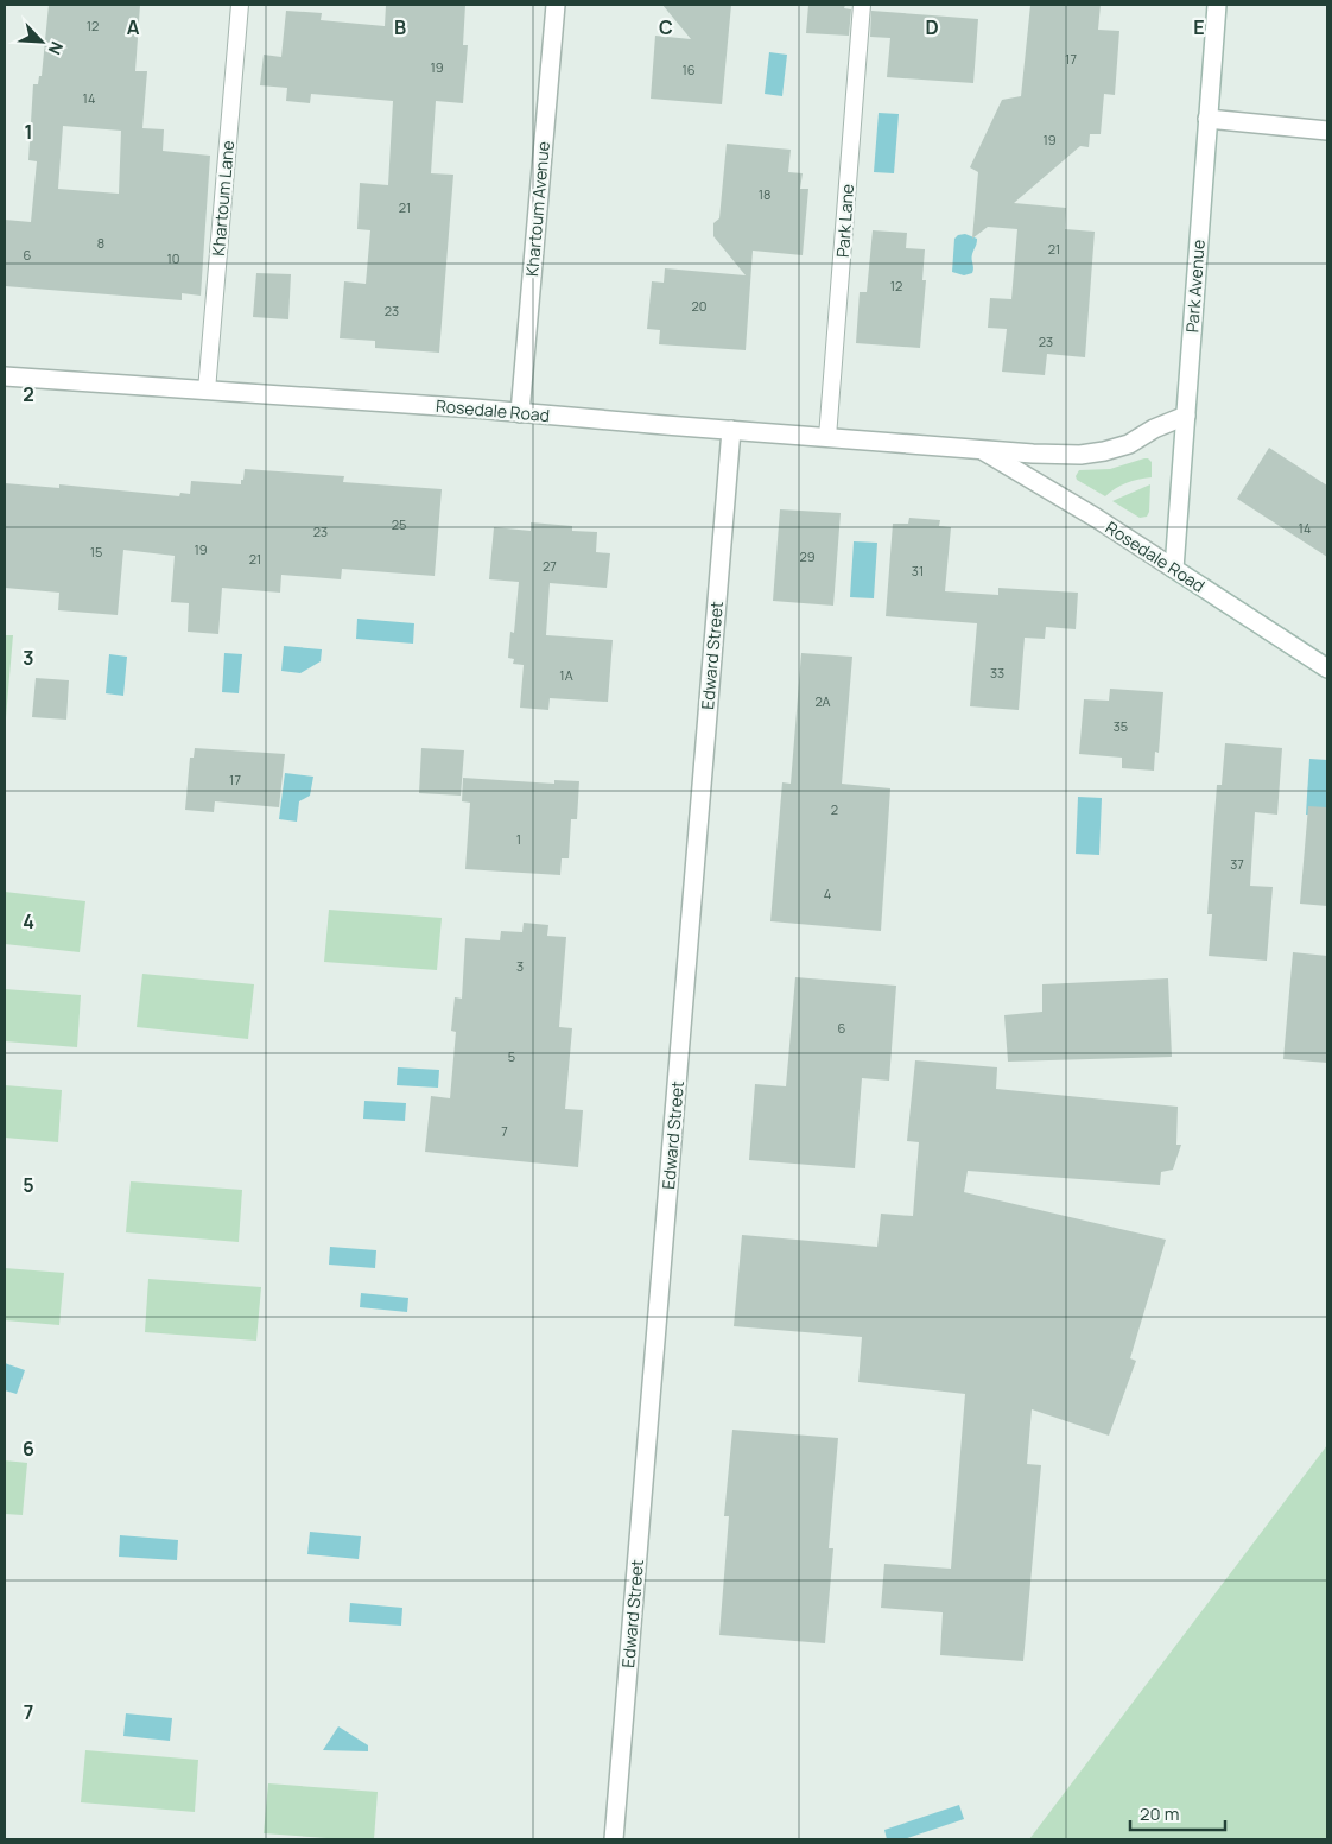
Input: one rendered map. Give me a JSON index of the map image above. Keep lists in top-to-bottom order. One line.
{"streets":{"street":["Khartoum Avenue","Park Avenue","Rosedale Road","Edward Street"],"lane":["Khartoum Lane","Park Lane"]},"crossings":[["Khartoum Lane","Rosedale Road"],["Khartoum Avenue","Rosedale Road"],["Park Lane","Rosedale Road"],["Park Avenue","Rosedale Road"],["Rosedale Road","Edward Street"]],"house_numbers":["12","17","19","16","14","19","18","21","8","21","6","10","12","20","23","23","25","14","23","19","15","29","21","27","31","33","1A","2A","35","17","2","1","37","4","3","6","5","7"],"scale_bar":"20 m","north":"bottom right","grid":{"columns":["A","B","C","D","E"],"rows":["1","2","3","4","5","6","7"]}}
